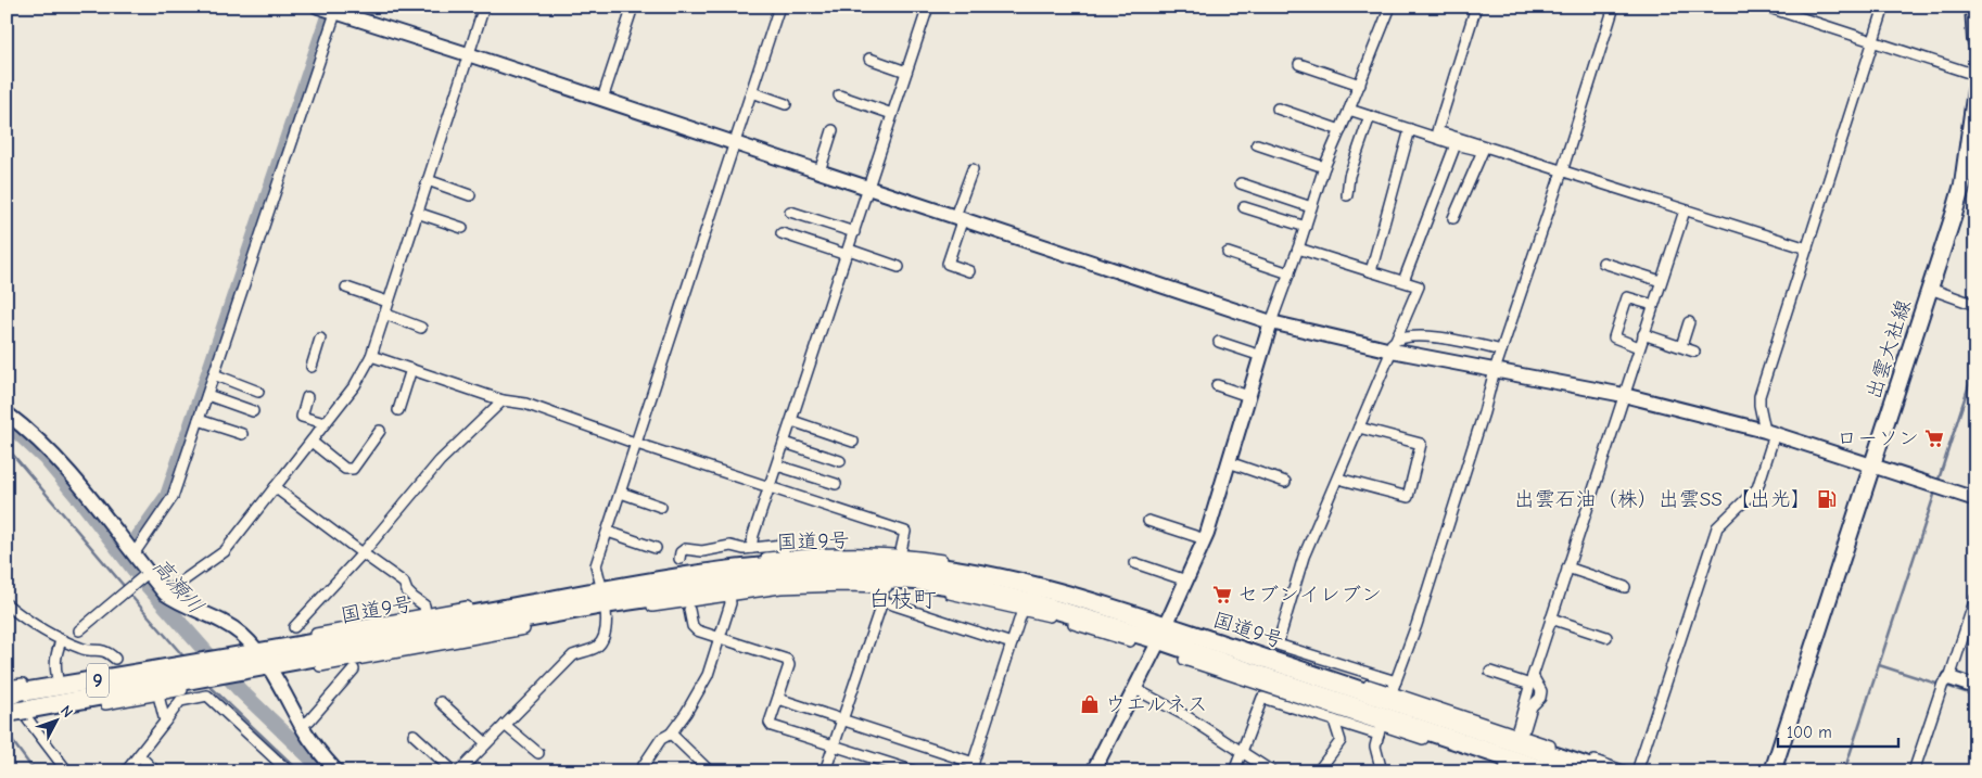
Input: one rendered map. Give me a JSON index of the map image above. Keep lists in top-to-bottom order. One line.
{"streets":{"highway":["国道9号","9"],"main road":["出雲大社線"]},"districts":["白枝町"],"water":["高瀬川"],"places":{"supermarket":["ローソン","セブンイレブン"],"fuel station":["出雲石油（株）出雲SS 【出光】"],"shop":["ウエルネス"]},"scale_bar":"100 m","north":"top right"}
